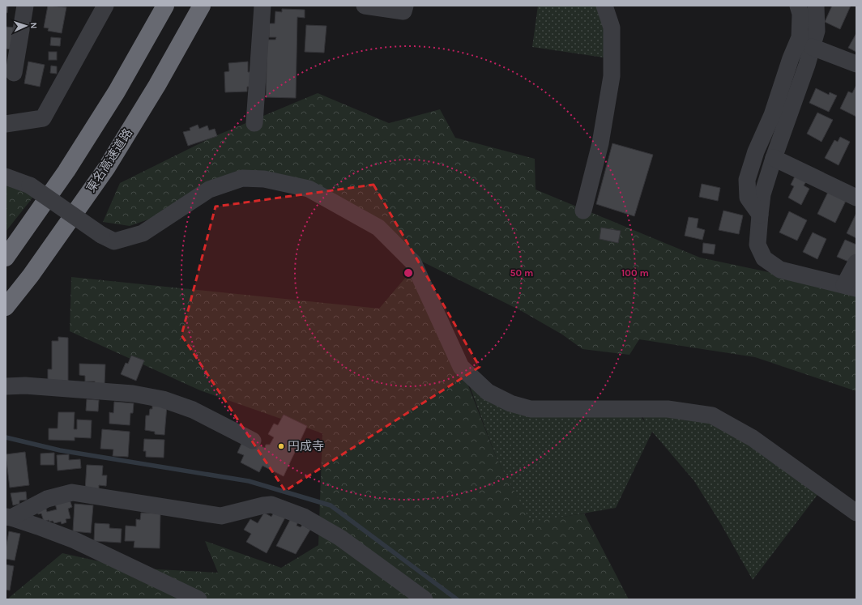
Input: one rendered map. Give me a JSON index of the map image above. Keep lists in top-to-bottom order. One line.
{"streets":{"highway":["東名高速道路"]},"places":["円成寺"],"north":"right","rings":["50 m","100 m"]}
